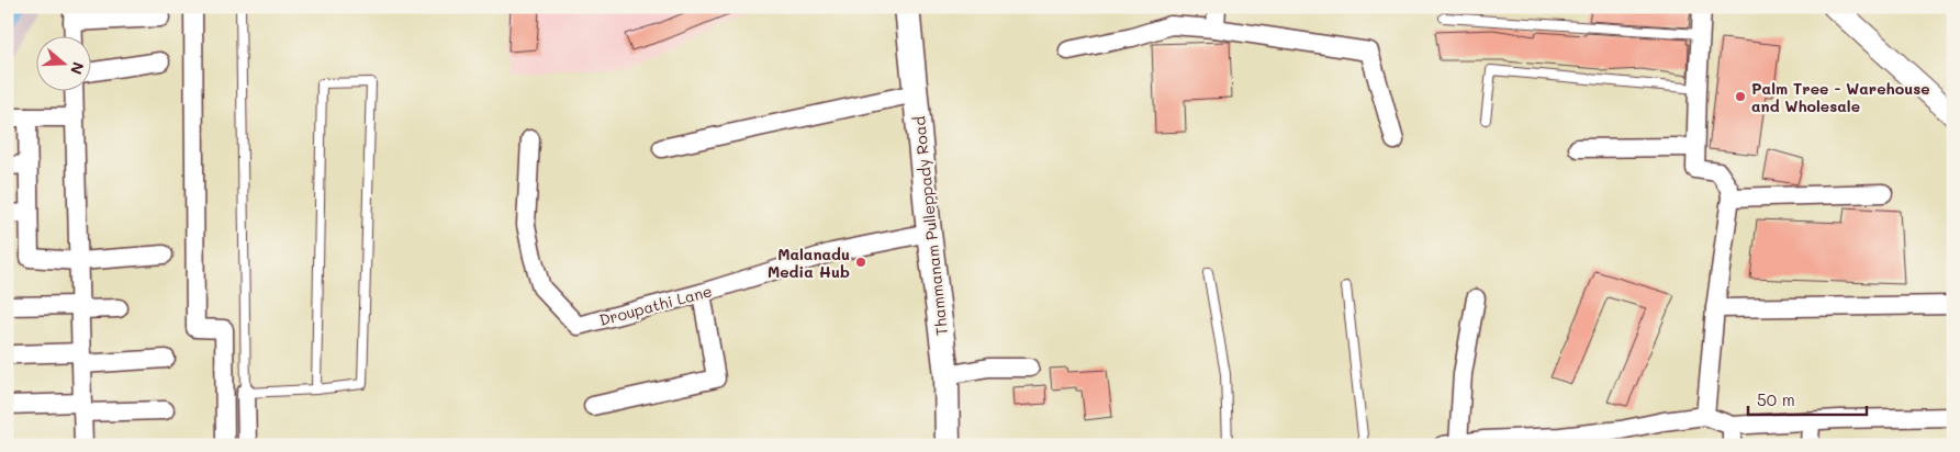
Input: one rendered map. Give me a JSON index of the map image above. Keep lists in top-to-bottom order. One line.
{"streets":{"main road":["Thammanam Pulleppady Road"],"street":["Droupathi Lane"]},"crossings":[["Thammanam Pulleppady Road","Droupathi Lane"]],"places":["Palm Tree - Warehouse and Wholesale","Malanadu Media Hub"],"scale_bar":"50 m","north":"right"}
